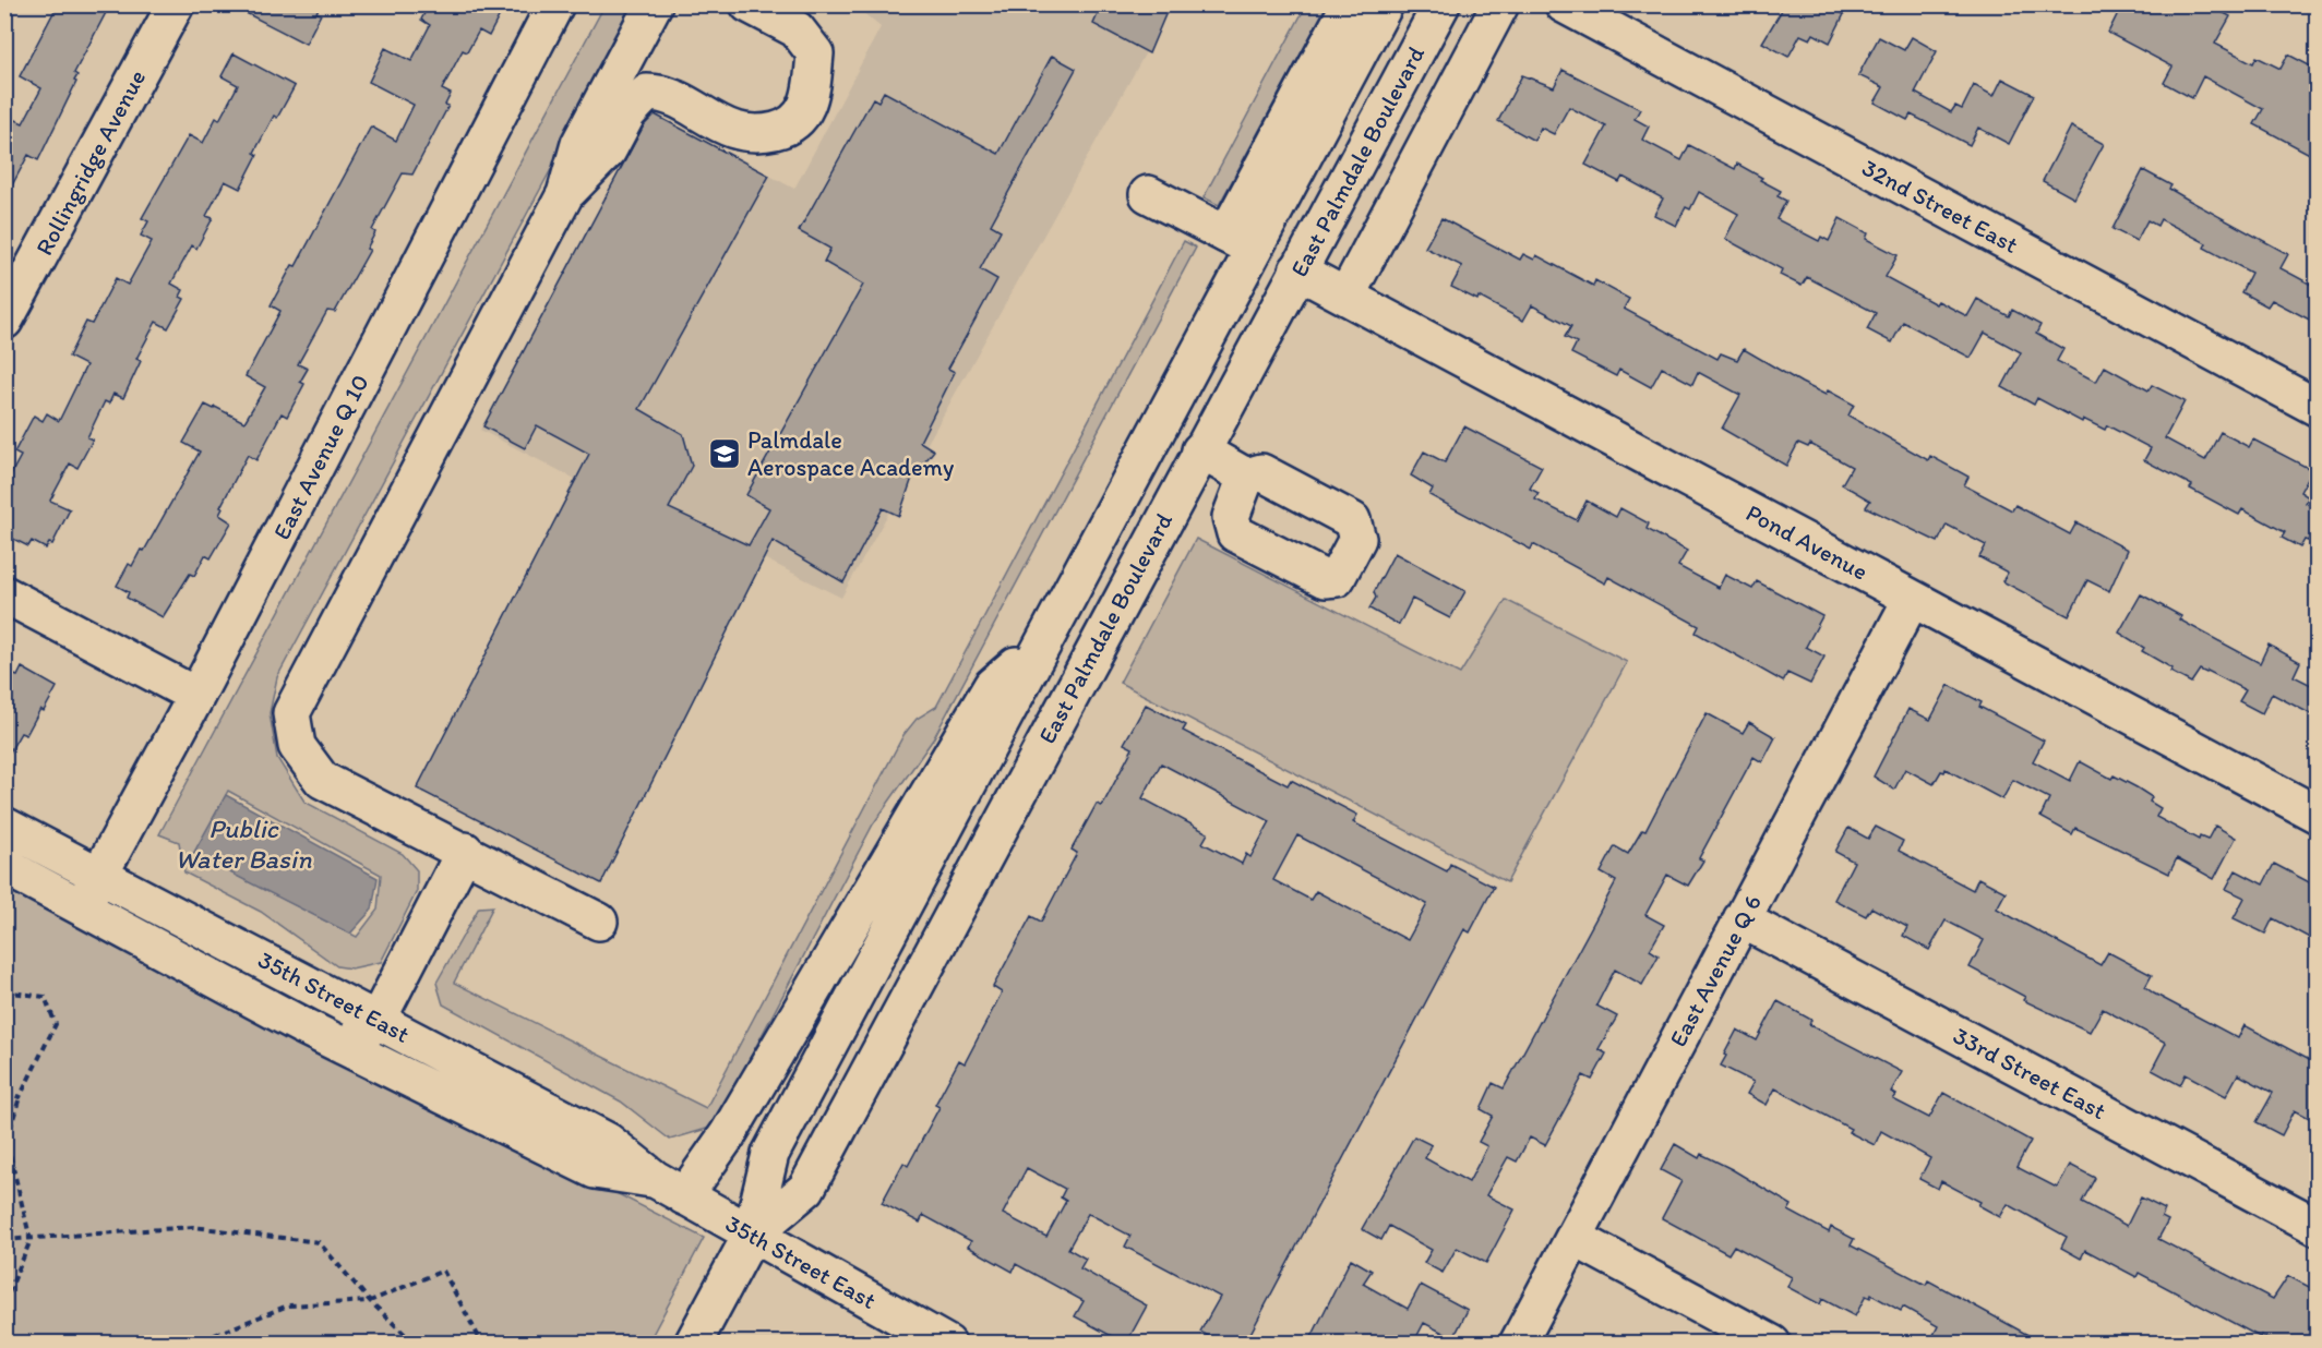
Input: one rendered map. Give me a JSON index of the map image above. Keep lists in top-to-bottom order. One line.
{"streets":{"main road":["East Palmdale Boulevard","Rollingridge Avenue","32nd Street East","East Avenue Q 10","Pond Avenue","East Avenue Q 6","35th Street East","33rd Street East"]},"crossings":[["East Palmdale Boulevard","Pond Avenue"],["East Palmdale Boulevard","35th Street East"],["East Avenue Q 10","35th Street East"],["Pond Avenue","East Avenue Q 6"],["East Avenue Q 6","33rd Street East"]],"water":["Public Water Basin"],"places":{"school or university":["Palmdale Aerospace Academy"]}}
